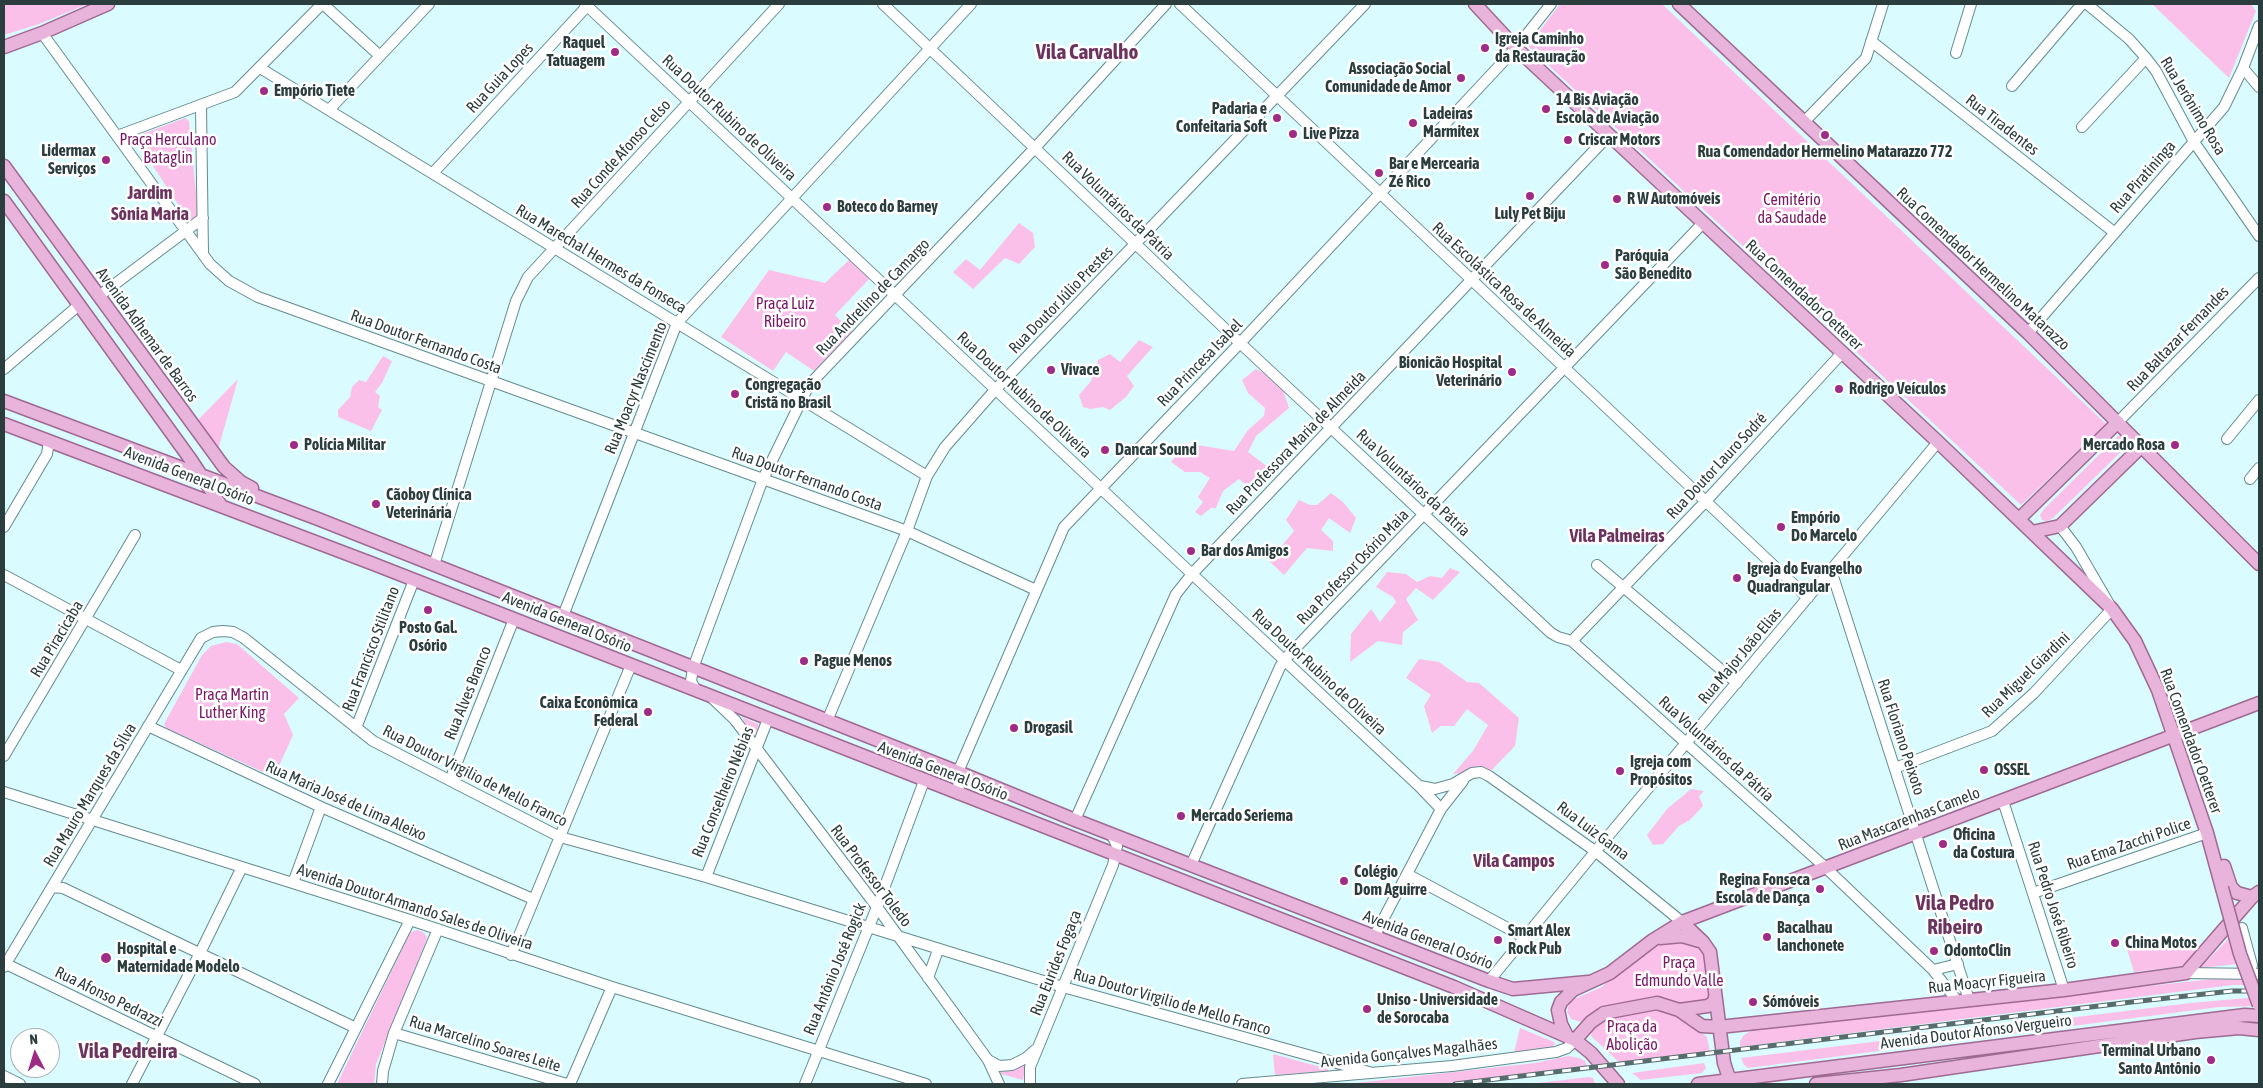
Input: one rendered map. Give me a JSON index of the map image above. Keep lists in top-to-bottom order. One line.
{"streets":{"main road":["Rua Comendador Hermelino Matarazzo","Rua Comendador Oetterer","Avenida Adhemar de Barros","Avenida General Osório","Rua Mascarenhas Camelo","Rua Moacyr Figueira","Avenida Doutor Afonso Vergueiro"],"street":["Rua Guia Lopes","Rua Jerônimo Rosa","Rua Doutor Rubino de Oliveira","Rua Tiradentes","Rua Conde Afonso Celso","Rua Piratininga","Rua Voluntários da Pátria","Rua Marechal Hermes da Fonseca","Rua Escolástica Rosa de Almeida","Rua Andrelino de Camargo","Rua Doutor Júlio Prestes","Rua Baltazar Fernandes","Rua Doutor Fernando Costa","Rua Princesa Isabel","Rua Moacyr Nascimento","Rua Professora Maria de Almeida","Rua Doutor Lauro Sodré","Rua Professor Osório Maia","Rua Piracicaba","Rua Francisco Stilitano","Rua Major João Elias","Rua Miguel Giardini","Rua Alves Branco","Rua Floriano Peixoto","Rua Doutor Virgilio de Mello Franco","Rua Conselheiro Nébias","Rua Mauro Marques da Silva","Rua Maria José de Lima Aleixo","Rua Luiz Gama","Rua Ema Zacchi Police","Rua Professor Toledo","Rua Pedro José Ribeiro","Avenida Doutor Armando Sales de Oliveira","Rua Eurides Fogaça","Rua Antônio José Rogick","Rua Afonso Pedrazzi","Rua Marcelino Soares Leite","Avenida Gonçalves Magalhães"]},"crossings":[["Rua Guia Lopes","Rua Doutor Rubino de Oliveira"],["Rua Guia Lopes","Rua Marechal Hermes da Fonseca"],["Rua Jerônimo Rosa","Rua Piratininga"],["Rua Doutor Rubino de Oliveira","Rua Conde Afonso Celso"],["Rua Doutor Rubino de Oliveira","Rua Andrelino de Camargo"],["Rua Doutor Rubino de Oliveira","Rua Doutor Júlio Prestes"],["Rua Doutor Rubino de Oliveira","Rua Princesa Isabel"],["Rua Doutor Rubino de Oliveira","Rua Moacyr Nascimento"],["Rua Doutor Rubino de Oliveira","Rua Professora Maria de Almeida"],["Rua Doutor Rubino de Oliveira","Rua Professor Osório Maia"],["Rua Tiradentes","Rua Piratininga"],["Rua Conde Afonso Celso","Rua Marechal Hermes da Fonseca"],["Rua Conde Afonso Celso","Rua Doutor Fernando Costa"],["Rua Conde Afonso Celso","Avenida General Osório"],["Rua Piratininga","Rua Comendador Hermelino Matarazzo"],["Rua Voluntários da Pátria","Rua Andrelino de Camargo"],["Rua Voluntários da Pátria","Rua Doutor Júlio Prestes"],["Rua Voluntários da Pátria","Rua Princesa Isabel"],["Rua Voluntários da Pátria","Rua Moacyr Nascimento"],["Rua Voluntários da Pátria","Rua Professora Maria de Almeida"],["Rua Voluntários da Pátria","Rua Doutor Lauro Sodré"],["Rua Voluntários da Pátria","Rua Professor Osório Maia"],["Rua Voluntários da Pátria","Rua Major João Elias"],["Rua Voluntários da Pátria","Rua Floriano Peixoto"],["Rua Voluntários da Pátria","Rua Mascarenhas Camelo"],["Rua Voluntários da Pátria","Rua Moacyr Figueira"],["Rua Marechal Hermes da Fonseca","Rua Andrelino de Camargo"],["Rua Marechal Hermes da Fonseca","Rua Doutor Júlio Prestes"],["Rua Marechal Hermes da Fonseca","Rua Moacyr Nascimento"],["Rua Comendador Hermelino Matarazzo","Rua Baltazar Fernandes"],["Rua Escolástica Rosa de Almeida","Rua Doutor Júlio Prestes"],["Rua Escolástica Rosa de Almeida","Rua Princesa Isabel"],["Rua Escolástica Rosa de Almeida","Rua Professora Maria de Almeida"],["Rua Escolástica Rosa de Almeida","Rua Doutor Lauro Sodré"],["Rua Escolástica Rosa de Almeida","Rua Professor Osório Maia"],["Rua Escolástica Rosa de Almeida","Rua Major João Elias"],["Rua Comendador Oetterer","Rua Princesa Isabel"],["Rua Comendador Oetterer","Rua Professora Maria de Almeida"],["Rua Comendador Oetterer","Rua Doutor Lauro Sodré"],["Rua Comendador Oetterer","Rua Professor Osório Maia"],["Rua Comendador Oetterer","Rua Major João Elias"],["Rua Comendador Oetterer","Rua Miguel Giardini"],["Rua Comendador Oetterer","Rua Mascarenhas Camelo"],["Rua Comendador Oetterer","Rua Ema Zacchi Police"],["Rua Andrelino de Camargo","Rua Doutor Fernando Costa"],["Rua Andrelino de Camargo","Avenida General Osório"],["Rua Doutor Júlio Prestes","Rua Doutor Fernando Costa"],["Rua Doutor Júlio Prestes","Avenida General Osório"],["Avenida Adhemar de Barros","Avenida General Osório"],["Rua Doutor Fernando Costa","Rua Princesa Isabel"],["Rua Doutor Fernando Costa","Rua Moacyr Nascimento"],["Rua Princesa Isabel","Avenida General Osório"],["Rua Moacyr Nascimento","Avenida General Osório"],["Rua Professora Maria de Almeida","Avenida General Osório"],["Avenida General Osório","Rua Professor Osório Maia"],["Avenida General Osório","Rua Francisco Stilitano"],["Avenida General Osório","Rua Major João Elias"],["Avenida General Osório","Rua Alves Branco"],["Avenida General Osório","Rua Conselheiro Nébias"],["Avenida General Osório","Rua Professor Toledo"],["Avenida General Osório","Rua Eurides Fogaça"],["Avenida General Osório","Rua Antônio José Rogick"],["Avenida General Osório","Avenida Gonçalves Magalhães"],["Rua Francisco Stilitano","Rua Doutor Virgilio de Mello Franco"],["Rua Major João Elias","Rua Floriano Peixoto"],["Rua Major João Elias","Rua Luiz Gama"],["Rua Miguel Giardini","Rua Floriano Peixoto"],["Rua Alves Branco","Rua Doutor Virgilio de Mello Franco"],["Rua Floriano Peixoto","Rua Mascarenhas Camelo"],["Rua Floriano Peixoto","Rua Moacyr Figueira"],["Rua Doutor Virgilio de Mello Franco","Rua Conselheiro Nébias"],["Rua Doutor Virgilio de Mello Franco","Rua Mauro Marques da Silva"],["Rua Doutor Virgilio de Mello Franco","Rua Professor Toledo"],["Rua Doutor Virgilio de Mello Franco","Rua Eurides Fogaça"],["Rua Doutor Virgilio de Mello Franco","Rua Antônio José Rogick"],["Rua Doutor Virgilio de Mello Franco","Avenida Gonçalves Magalhães"],["Rua Conselheiro Nébias","Rua Professor Toledo"],["Rua Mauro Marques da Silva","Rua Maria José de Lima Aleixo"],["Rua Mauro Marques da Silva","Avenida Doutor Armando Sales de Oliveira"],["Rua Mauro Marques da Silva","Rua Afonso Pedrazzi"],["Rua Mascarenhas Camelo","Rua Luiz Gama"],["Rua Mascarenhas Camelo","Rua Pedro José Ribeiro"],["Rua Ema Zacchi Police","Rua Pedro José Ribeiro"],["Rua Professor Toledo","Rua Antônio José Rogick"],["Rua Pedro José Ribeiro","Rua Moacyr Figueira"],["Avenida Doutor Armando Sales de Oliveira","Rua Antônio José Rogick"]],"districts":["Vila Carvalho","Jardim Sônia Maria","Vila Palmeiras","Vila Campos","Vila Pedro Ribeiro","Vila Pedreira"],"parks":["Praça Herculano Bataglin","Cemitério da Saudade","Praça Luiz Ribeiro","Praça Martin Luther King","Praça Edmundo Valle","Praça da Abolição"],"places":["Igreja Caminho da Restauração","Raquel Tatuagem","Associação Social Comunidade de Amor","Empório Tiete","14 Bis Aviação Escola de Aviação","Padaria e Confeitaria Soft","Ladeiras Marmitex","Live Pizza","Rua Comendador Hermelino Matarazzo 772","Criscar Motors","Lidermax Serviços","Bar e Mercearia Zé Rico","Luly Pet Biju","R W Automóveis","Boteco do Barney","Paróquia São Benedito","Vivace","Bionicão Hospital Veterinário","Rodrigo Veículos","Congregação Cristã no Brasil","Polícia Militar","Mercado Rosa","Dancar Sound","Cãoboy Clínica Veterinária","Empório Do Marcelo","Bar dos Amigos","Igreja do Evangelho Quadrangular","Posto Gal. Osório","Pague Menos","Caixa Econômica Federal","Drogasil","OSSEL","Igreja com Propósitos","Mercado Seriema","Oficina da Costura","Colégio Dom Aguirre","Regina Fonseca Escola de Dança","Bacalhau lanchonete","Smart Alex Rock Pub","China Motos","OdontoClin","Hospital e Maternidade Modelo","Sómóveis","Uniso - Universidade de Sorocaba","Terminal Urbano Santo Antônio"],"north":"top"}
